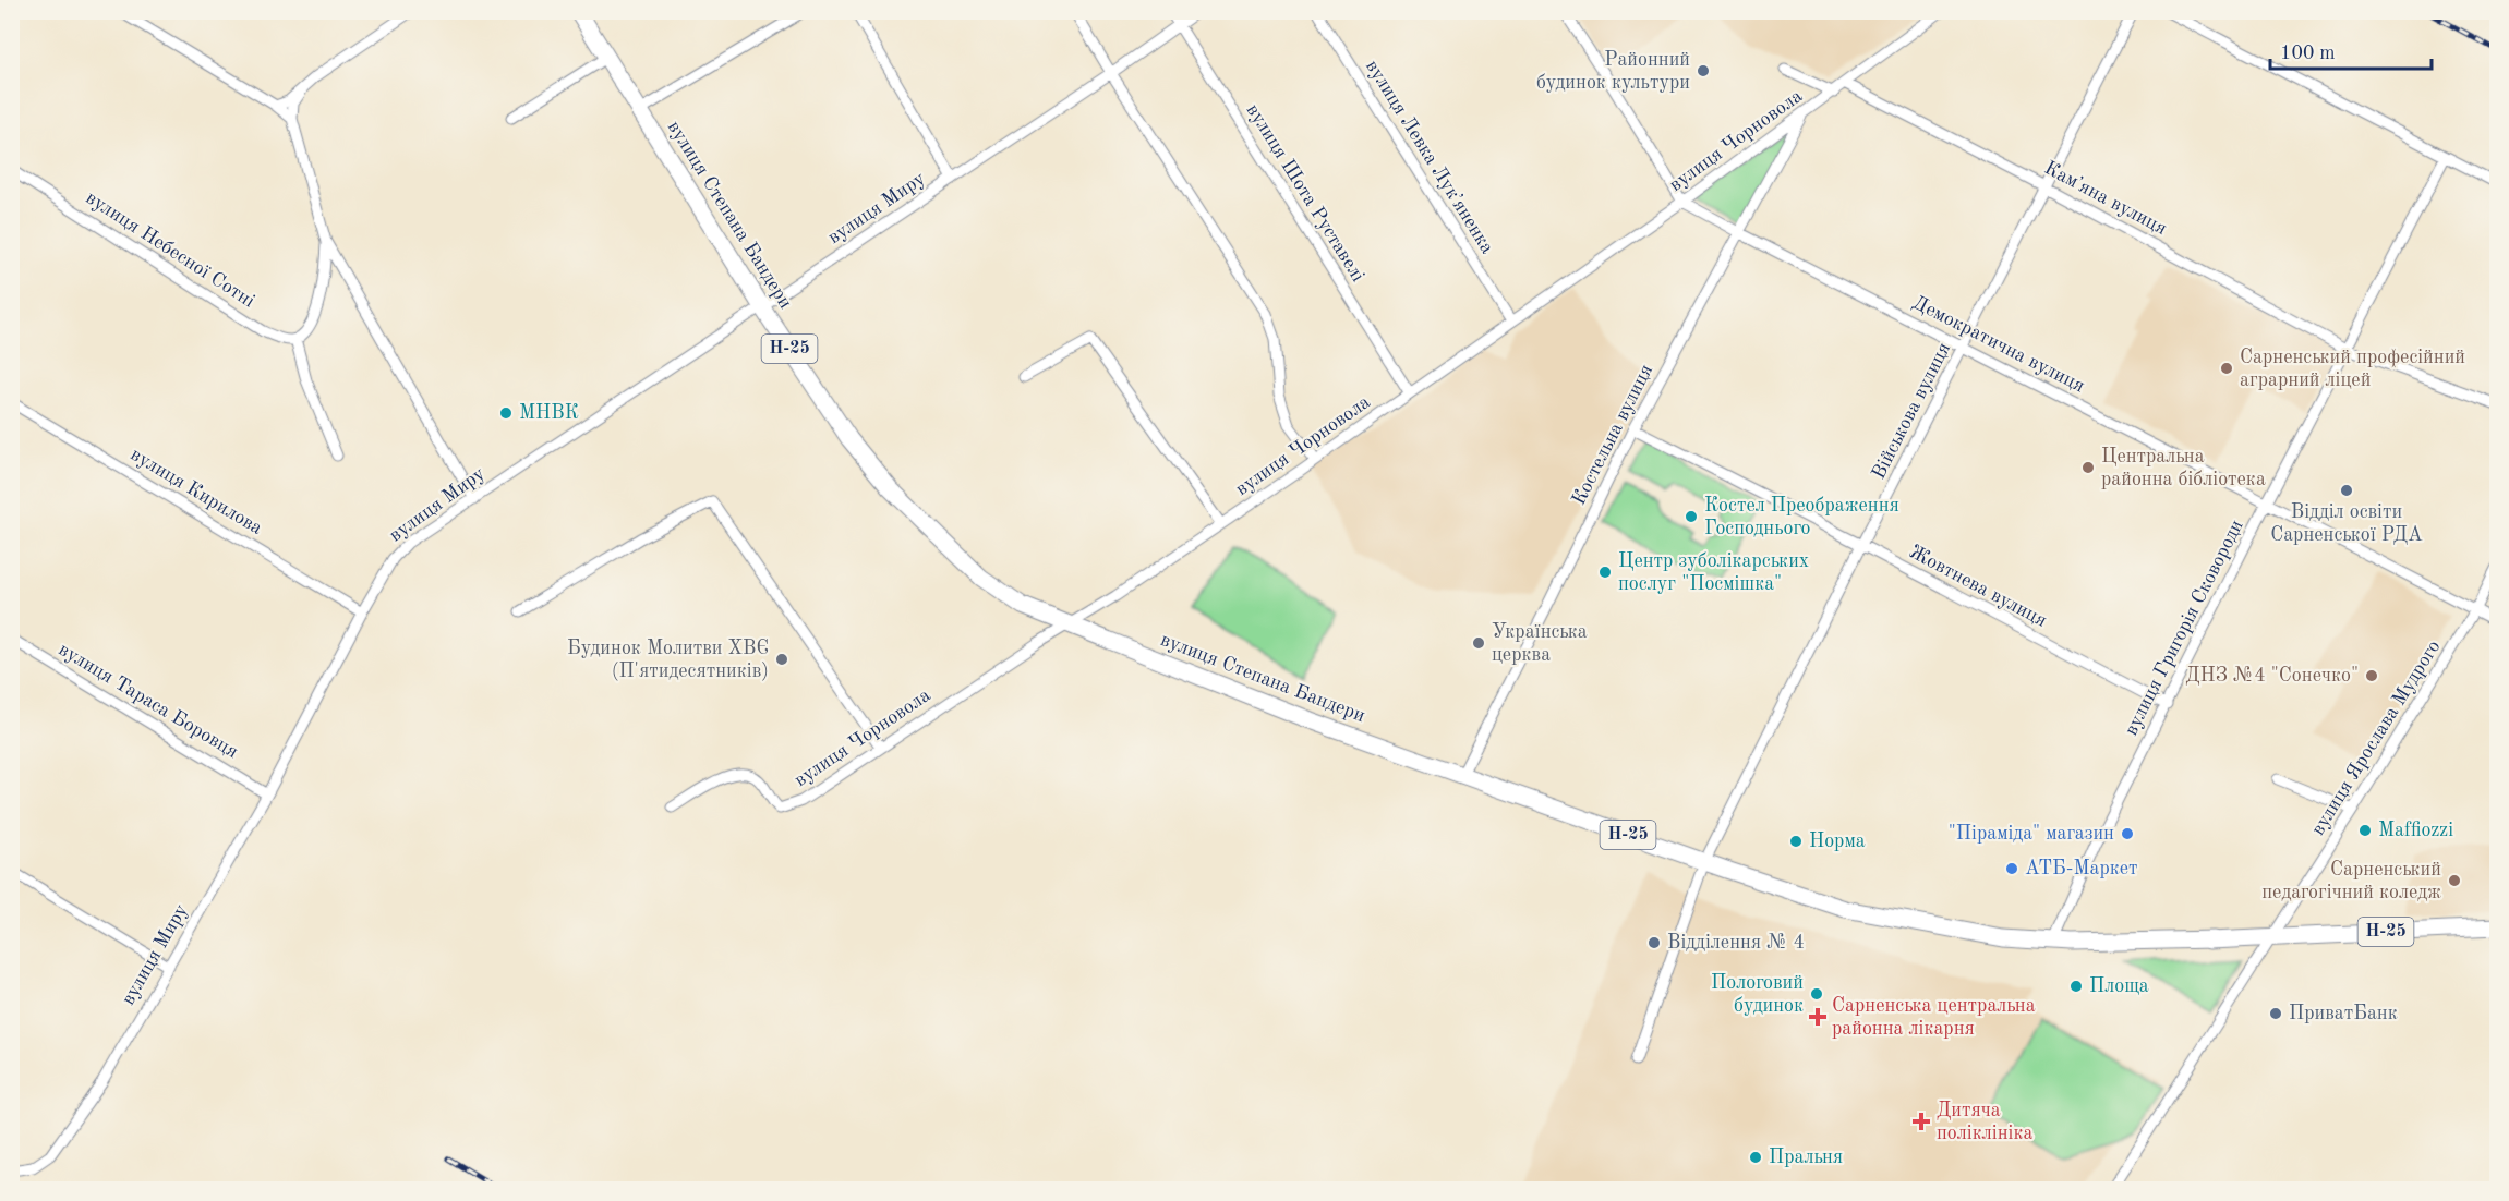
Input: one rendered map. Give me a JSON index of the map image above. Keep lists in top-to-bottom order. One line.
{"streets":{"main road":["вулиця Степана Бандери","Н-25"],"street":["вулиця Чорновола","вулиця Левка Лукʼяненка","вулиця Шота Руставелі","Камʼяна вулиця","вулиця Миру","вулиця Небесної Сотні","Демократична вулиця","Військова вулиця","Костельна вулиця","вулиця Кирилова","Жовтнева вулиця","вулиця Григорія Сковороди","вулиця Тараса Боровця","вулиця Ярослава Мудрого"]},"crossings":[["вулиця Чорновола","вулиця Левка Лукʼяненка"],["вулиця Чорновола","вулиця Шота Руставелі"],["вулиця Чорновола","Камʼяна вулиця"],["вулиця Чорновола","вулиця Степана Бандери"],["вулиця Чорновола","Демократична вулиця"],["вулиця Чорновола","Костельна вулиця"],["вулиця Шота Руставелі","вулиця Миру"],["Камʼяна вулиця","Військова вулиця"],["Камʼяна вулиця","вулиця Григорія Сковороди"],["вулиця Миру","вулиця Степана Бандери"],["вулиця Миру","вулиця Кирилова"],["вулиця Миру","вулиця Тараса Боровця"],["вулиця Степана Бандери","Військова вулиця"],["вулиця Степана Бандери","Костельна вулиця"],["вулиця Степана Бандери","вулиця Григорія Сковороди"],["вулиця Степана Бандери","вулиця Ярослава Мудрого"],["Демократична вулиця","Військова вулиця"],["Демократична вулиця","Костельна вулиця"],["Демократична вулиця","вулиця Григорія Сковороди"],["Демократична вулиця","вулиця Ярослава Мудрого"],["Військова вулиця","Жовтнева вулиця"],["Костельна вулиця","Жовтнева вулиця"],["Жовтнева вулиця","вулиця Григорія Сковороди"]],"places":{"other":["Районний будинок культури","Сарненський професійний аграрний ліцей","МНВК","Центральна районна бібліотека","Відділ освіти Сарненської РДА","Костел Преображення Господнього","Центр зуболікарських послуг \"Посмішка\"","Українська церква","Будинок Молитви ХВЄ (П'ятидесятників)","ДНЗ №4 \"Сонечко\"","Maffiozzi","\"Піраміда\" магазин","Норма","АТБ-Маркет","Сарненський педагогічний коледж","Відділення № 4","Площа","Пологовий будинок","ПриватБанк","Пральня"],"health":["Сарненська центральна районна лікарня","Дитяча поліклініка"]},"scale_bar":"100 m"}
